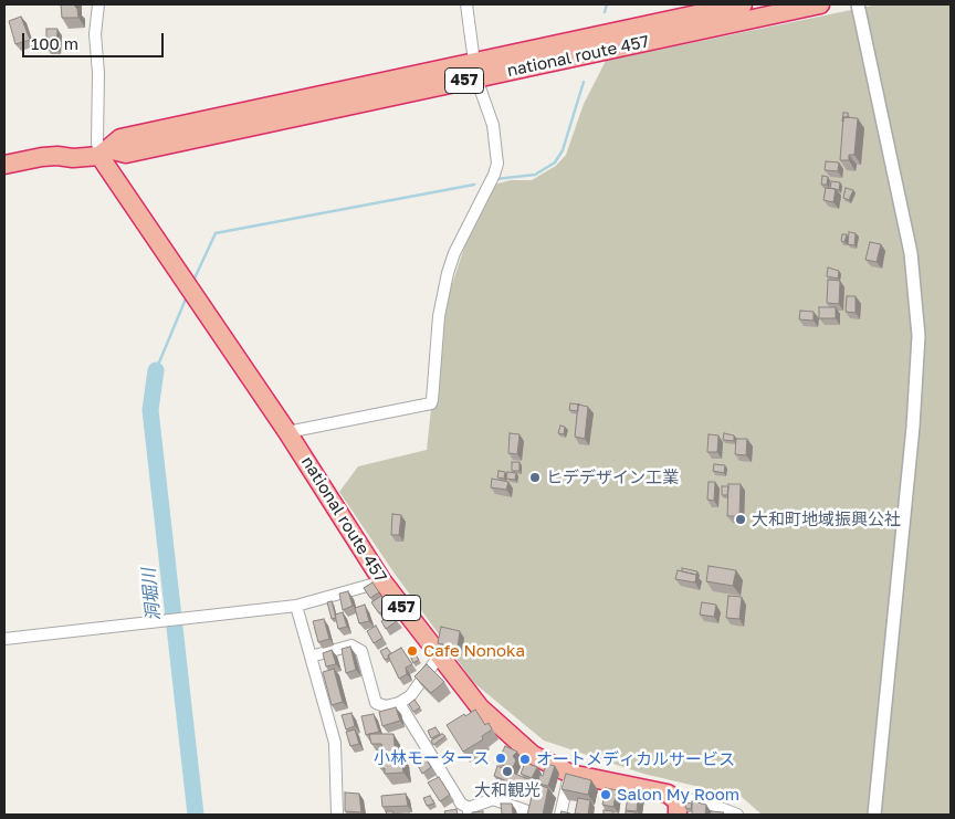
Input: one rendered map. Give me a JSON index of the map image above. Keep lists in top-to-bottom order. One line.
{"streets":{"highway":["national route 457","457"]},"water":["洞堀川"],"places":["ヒデデザイン工業","大和町地域振興公社","Cafe Nonoka","小林モータース","オートメディカルサービス","大和観光","Salon My Room"],"scale_bar":"100 m"}
